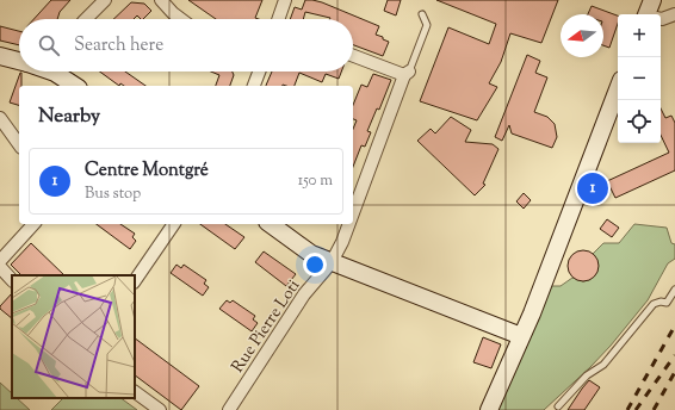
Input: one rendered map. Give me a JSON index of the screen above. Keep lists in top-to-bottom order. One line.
{"streets":{"street":["Rue Pierre Loti"]},"north":"left","page":{"map_buttons":["+","−"],"search":"Search here","heading":"Nearby","list":[{"mark":"1","name":"Centre Montgré","note":"Bus stop","value":"150 m"}],"pins":"1"}}
